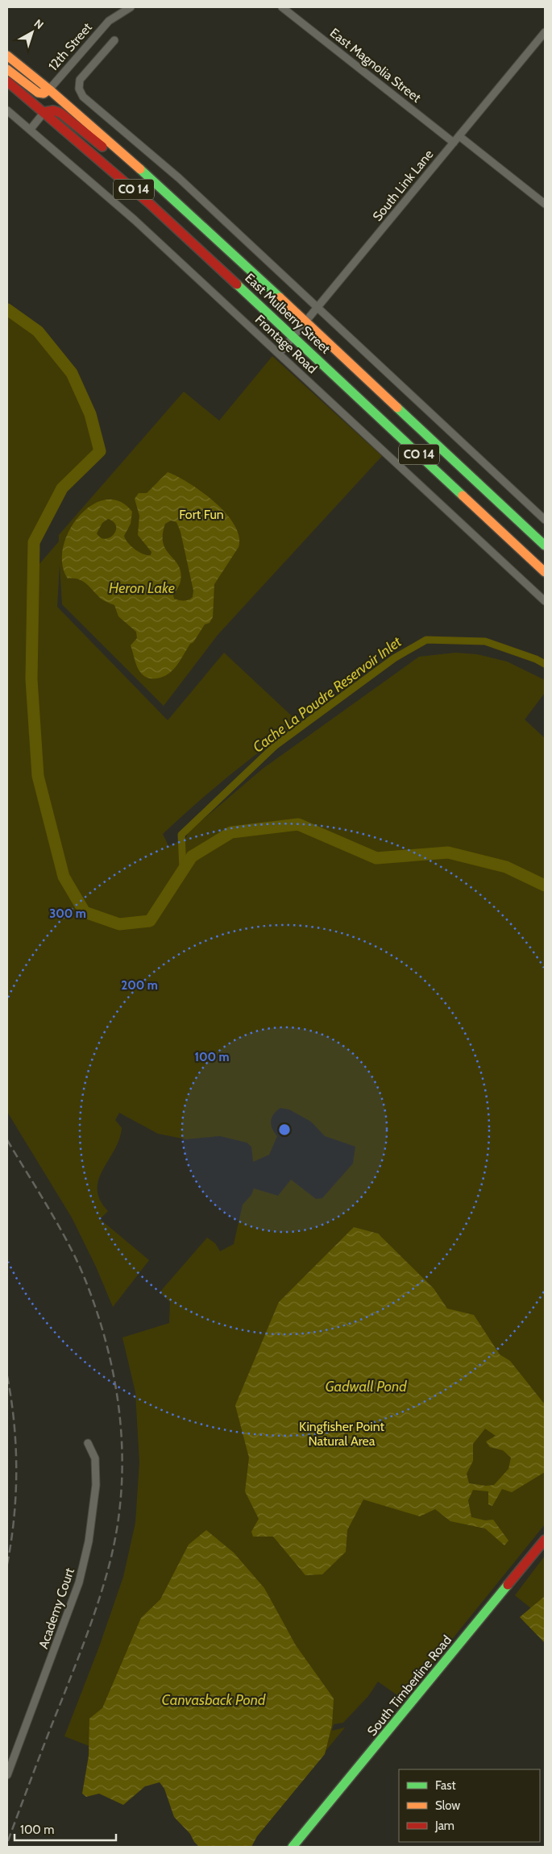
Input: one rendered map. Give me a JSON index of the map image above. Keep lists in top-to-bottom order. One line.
{"streets":{"main road":["CO 14","East Mulberry Street","South Timberline Road"],"street":["12th Street","East Magnolia Street","South Link Lane","Frontage Road","Academy Court"]},"crossings":[["12th Street","East Mulberry Street"],["East Magnolia Street","South Link Lane"],["South Link Lane","East Mulberry Street"],["South Link Lane","Frontage Road"]],"water":["Heron Lake","Cache La Poudre Reservoir Inlet","Gadwall Pond","Canvasback Pond"],"parks":["Fort Fun","Kingfisher Point Natural Area"],"legend":["Fast","Slow","Jam"],"scale_bar":"100 m","north":"top right","rings":["300 m","200 m","100 m"]}
